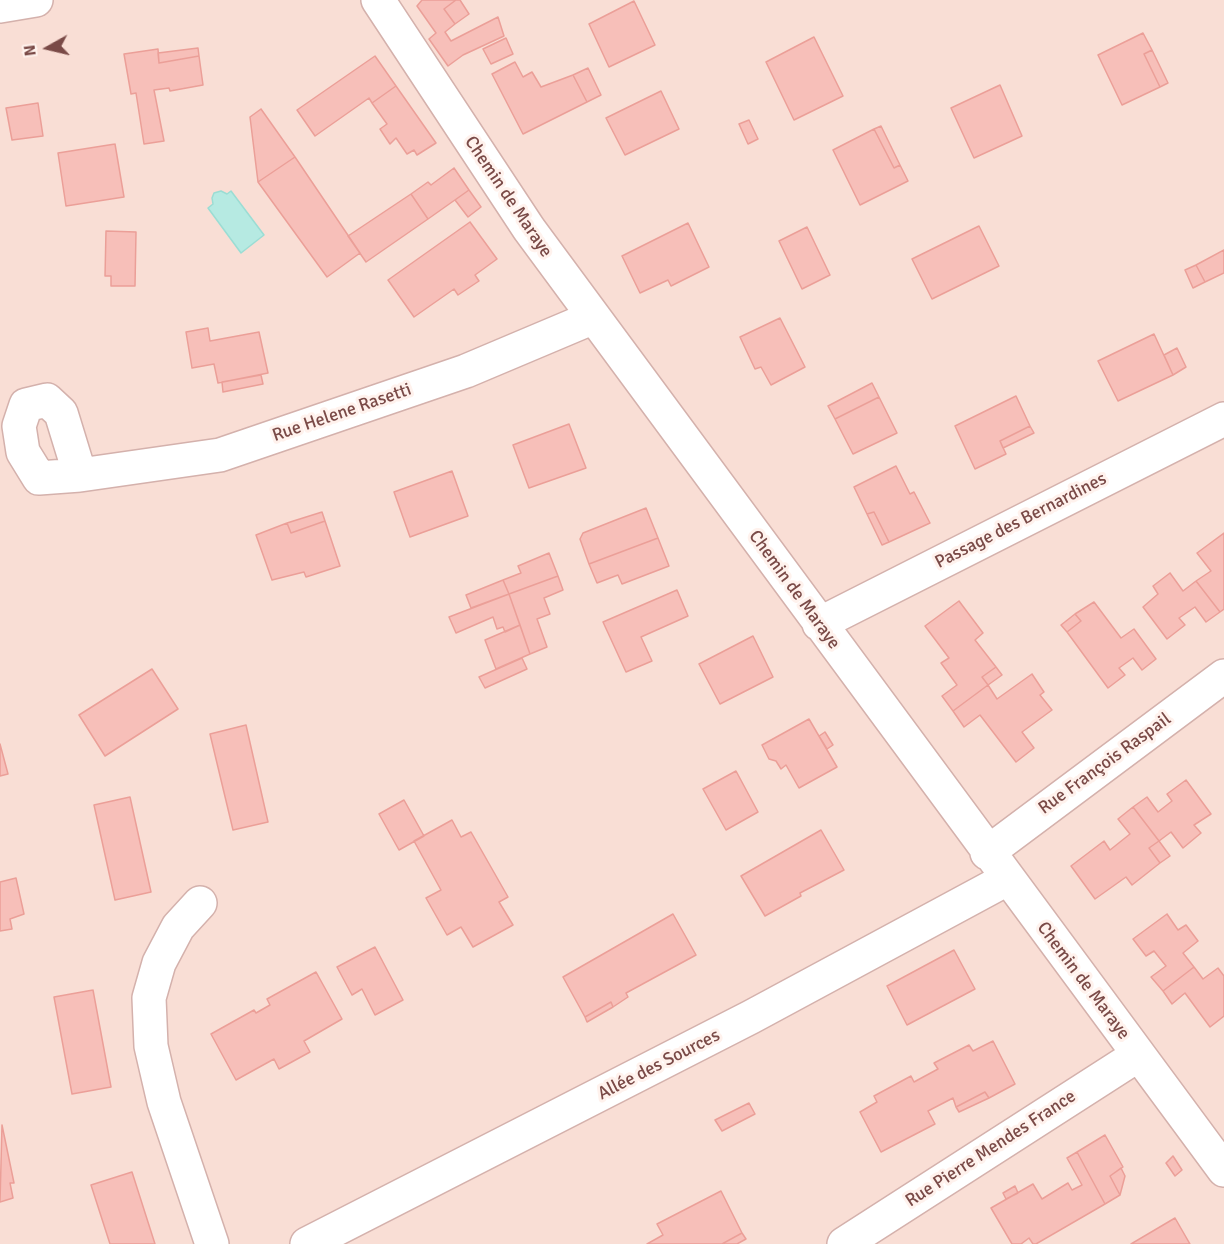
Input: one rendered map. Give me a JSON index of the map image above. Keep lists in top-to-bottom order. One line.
{"streets":{"street":["Chemin de Maraye","Rue Helene Rasetti","Passage des Bernardines","Rue François Raspail","Allée des Sources","Rue Pierre Mendes France"]},"crossings":[["Chemin de Maraye","Rue Helene Rasetti"],["Chemin de Maraye","Passage des Bernardines"],["Chemin de Maraye","Rue François Raspail"],["Chemin de Maraye","Allée des Sources"],["Chemin de Maraye","Rue Pierre Mendes France"]],"north":"left"}
